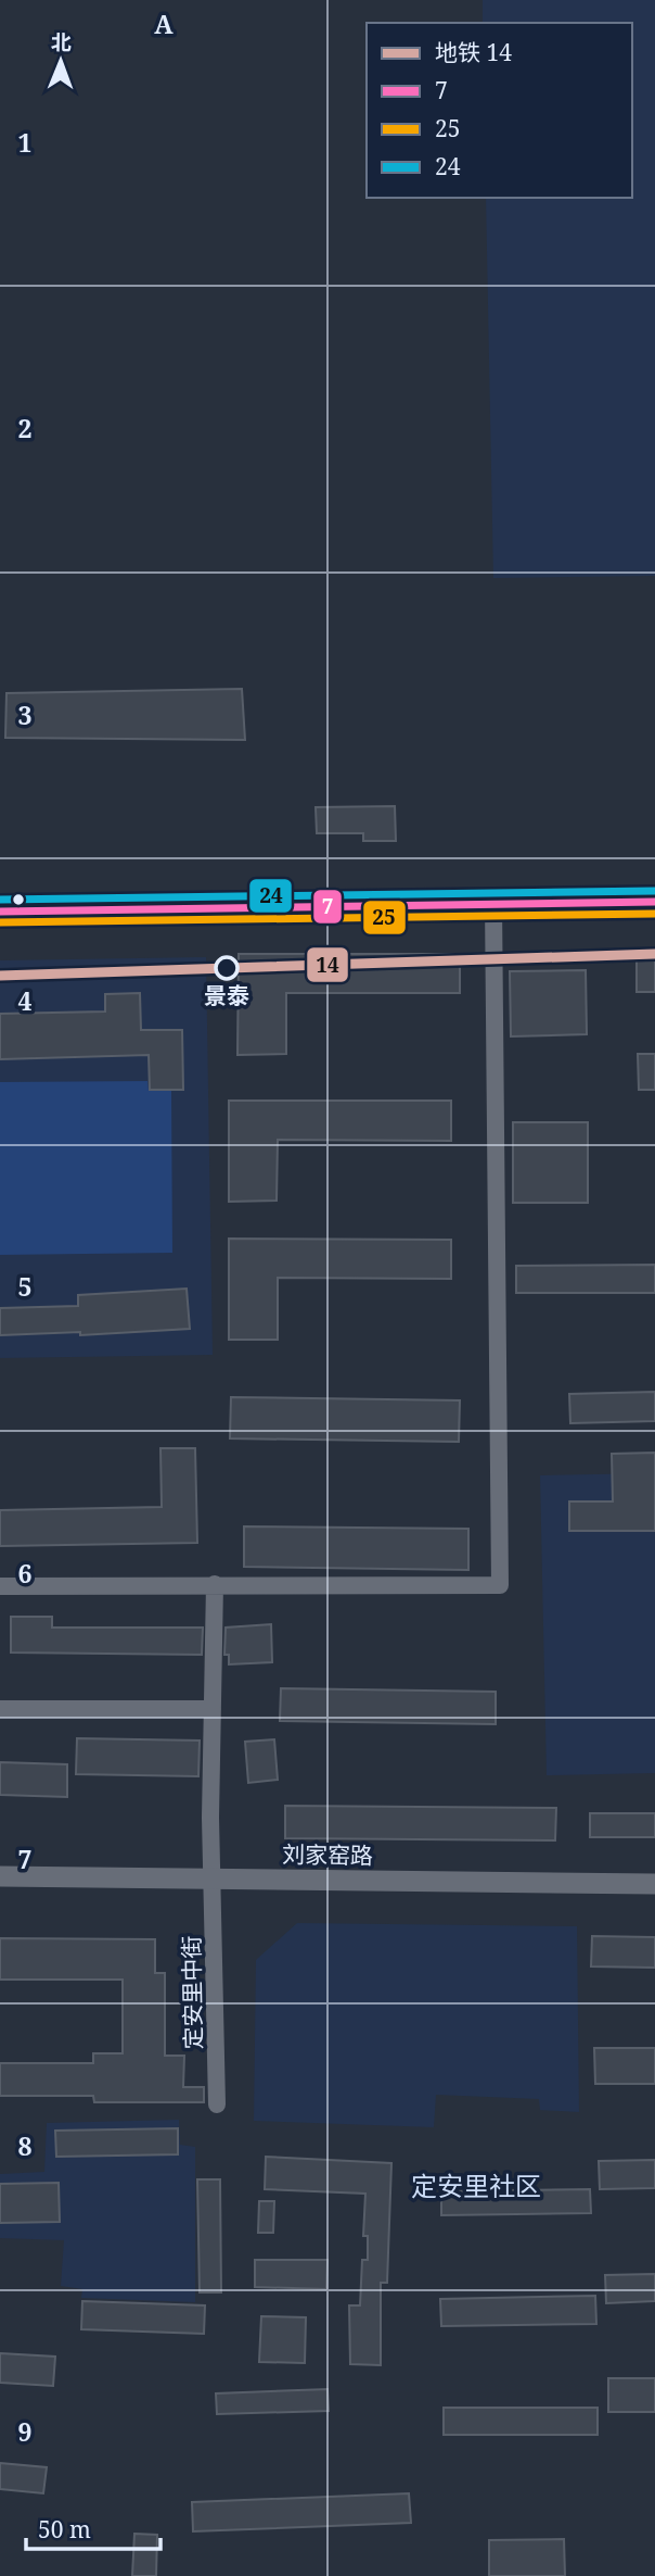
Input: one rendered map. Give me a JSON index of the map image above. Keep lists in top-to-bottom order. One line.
{"streets":{"street":["刘家窑路","定安里中街"]},"crossings":[["刘家窑路","定安里中街"]],"districts":["定安里社区"],"places":["景泰"],"lines":["transit line 24","transit line 7","transit line 25","metro line 14"],"legend":["地铁 14","7","25","24"],"scale_bar":"50 m","north":"top","grid":{"columns":["A"],"rows":["1","2","3","4","5","6","7","8","9"]}}
